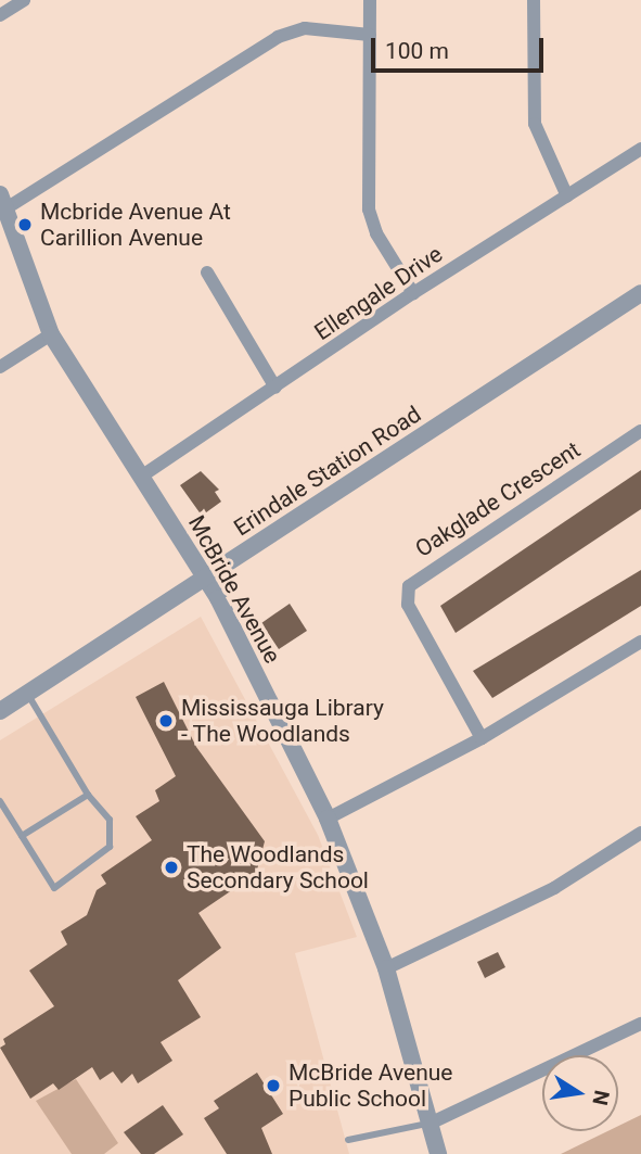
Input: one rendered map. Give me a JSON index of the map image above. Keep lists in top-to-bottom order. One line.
{"streets":{"street":["Ellengale Drive","Erindale Station Road","Oakglade Crescent","McBride Avenue"]},"crossings":[["Ellengale Drive","McBride Avenue"],["Erindale Station Road","McBride Avenue"]],"places":["Mcbride Avenue At Carillion Avenue","Mississauga Library - The Woodlands","The Woodlands Secondary School","McBride Avenue Public School"],"scale_bar":"100 m","north":"right"}
